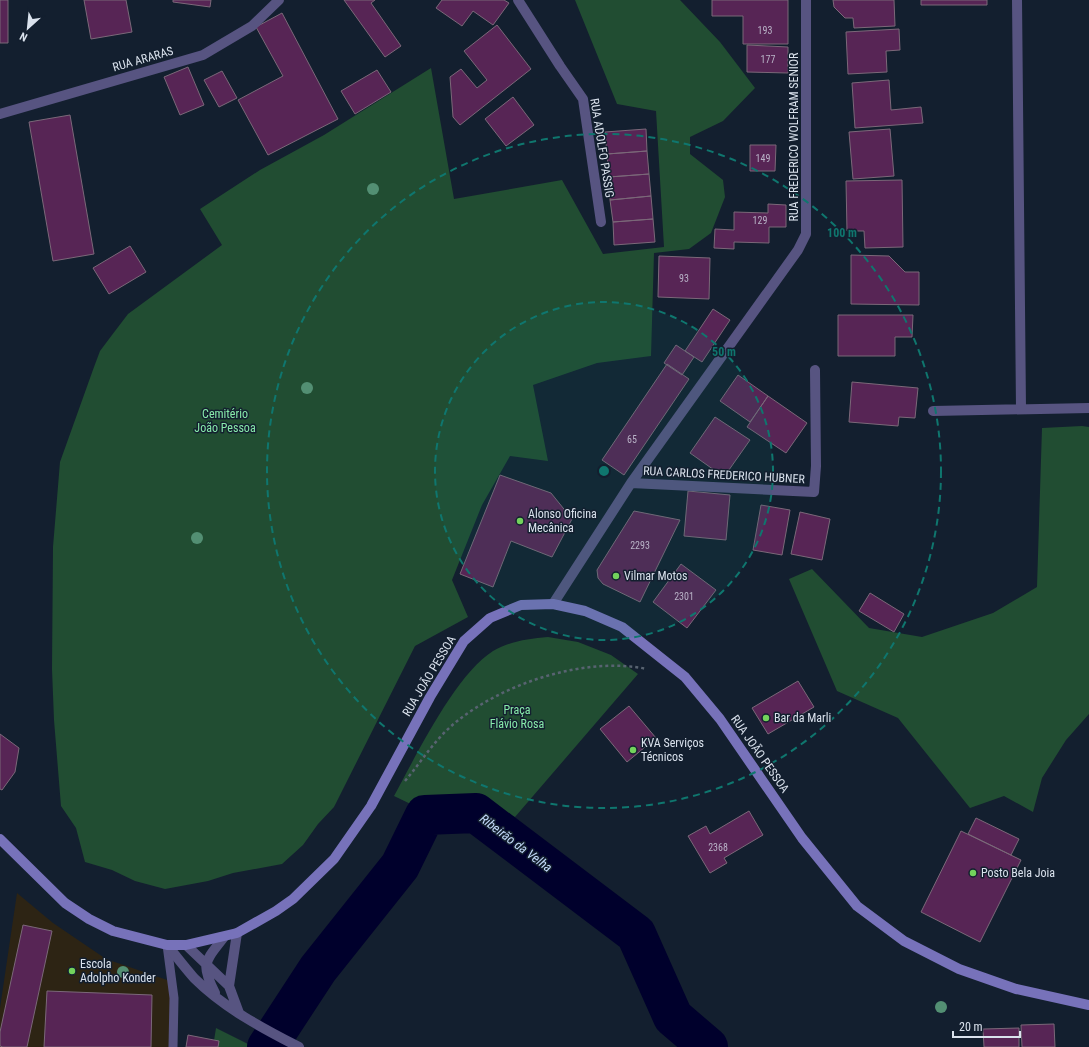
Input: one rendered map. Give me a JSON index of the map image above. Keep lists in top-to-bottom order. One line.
{"streets":{"main road":["RUA JOÃO PESSOA"],"street":["RUA ARARAS","RUA FREDERICO WOLFRAM SENIOR","RUA ADOLFO PASSIG","RUA CARLOS FREDERICO HUBNER"]},"crossings":[["RUA FREDERICO WOLFRAM SENIOR","RUA CARLOS FREDERICO HUBNER"],["RUA FREDERICO WOLFRAM SENIOR","RUA JOÃO PESSOA"]],"water":["Ribeirão da Velha"],"parks":["Cemitério João Pessoa","Praça Flávio Rosa"],"places":["Alonso Oficina Mecânica","Vilmar Motos","Bar da Marli","KVA Serviços Técnicos","Posto Bela Joia","Escola Adolpho Konder"],"house_numbers":["193","177","149","129","93","65","2293","2301","2368"],"scale_bar":"20 m","north":"bottom left","rings":["100 m","50 m"]}
